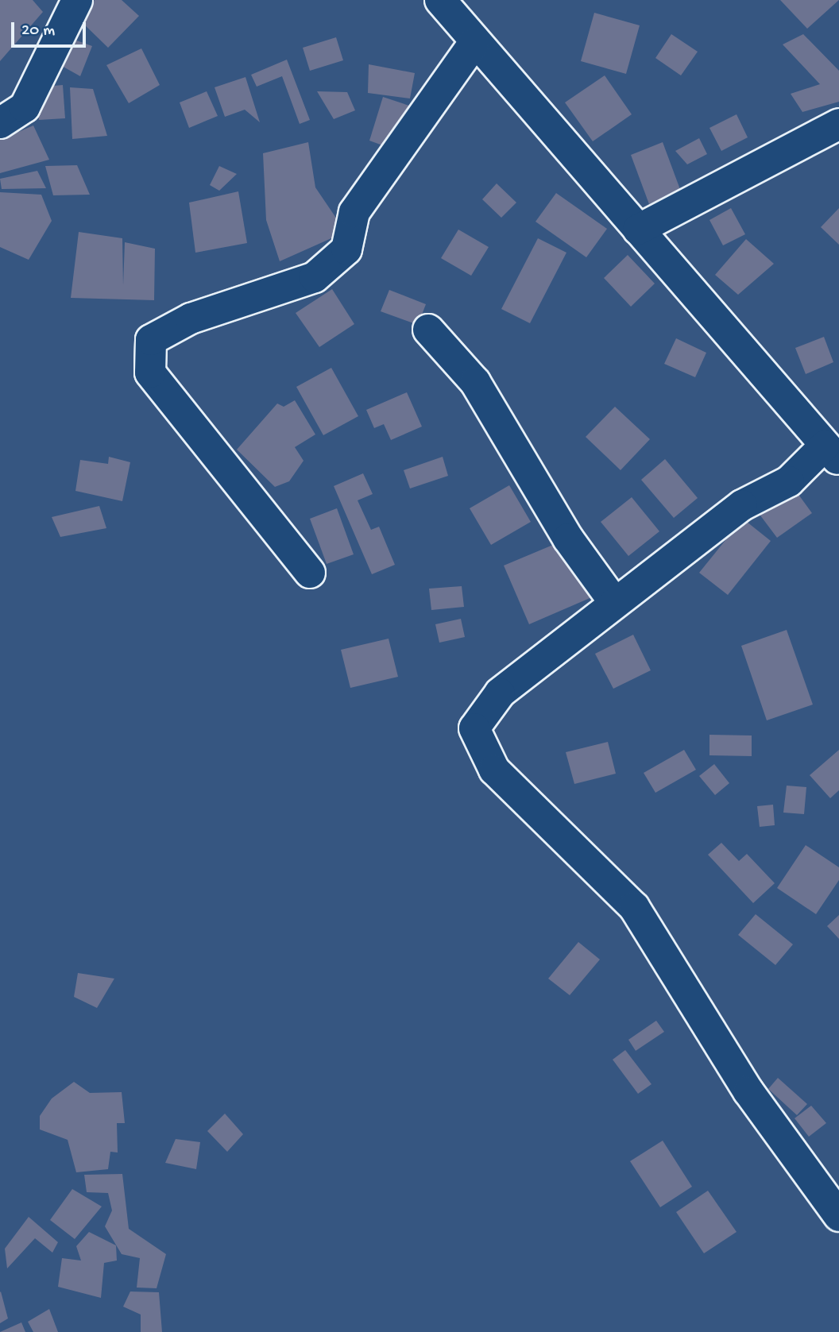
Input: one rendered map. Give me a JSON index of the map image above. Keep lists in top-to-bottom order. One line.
{"scale_bar":"20 m"}
